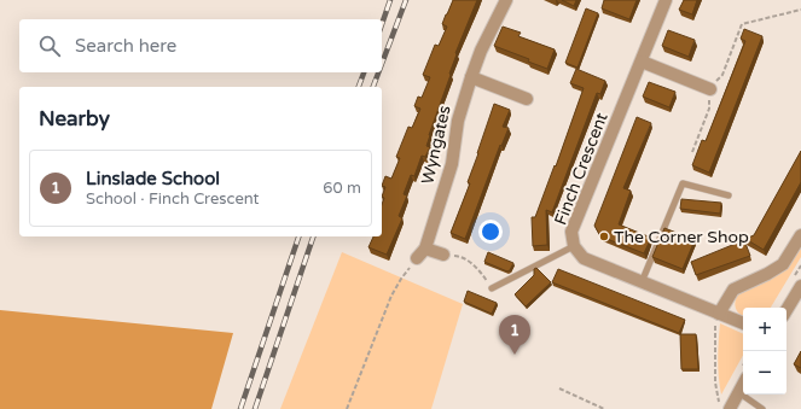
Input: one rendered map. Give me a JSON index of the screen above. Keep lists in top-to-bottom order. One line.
{"streets":{"street":["Wyngates","Finch Crescent"]},"places":["The Corner Shop"],"page":{"search":"Search here","heading":"Nearby","list":[{"mark":"1","name":"Linslade School","note":"School · Finch Crescent","value":"60 m"}],"map_buttons":["+","−"],"pins":"1"}}
